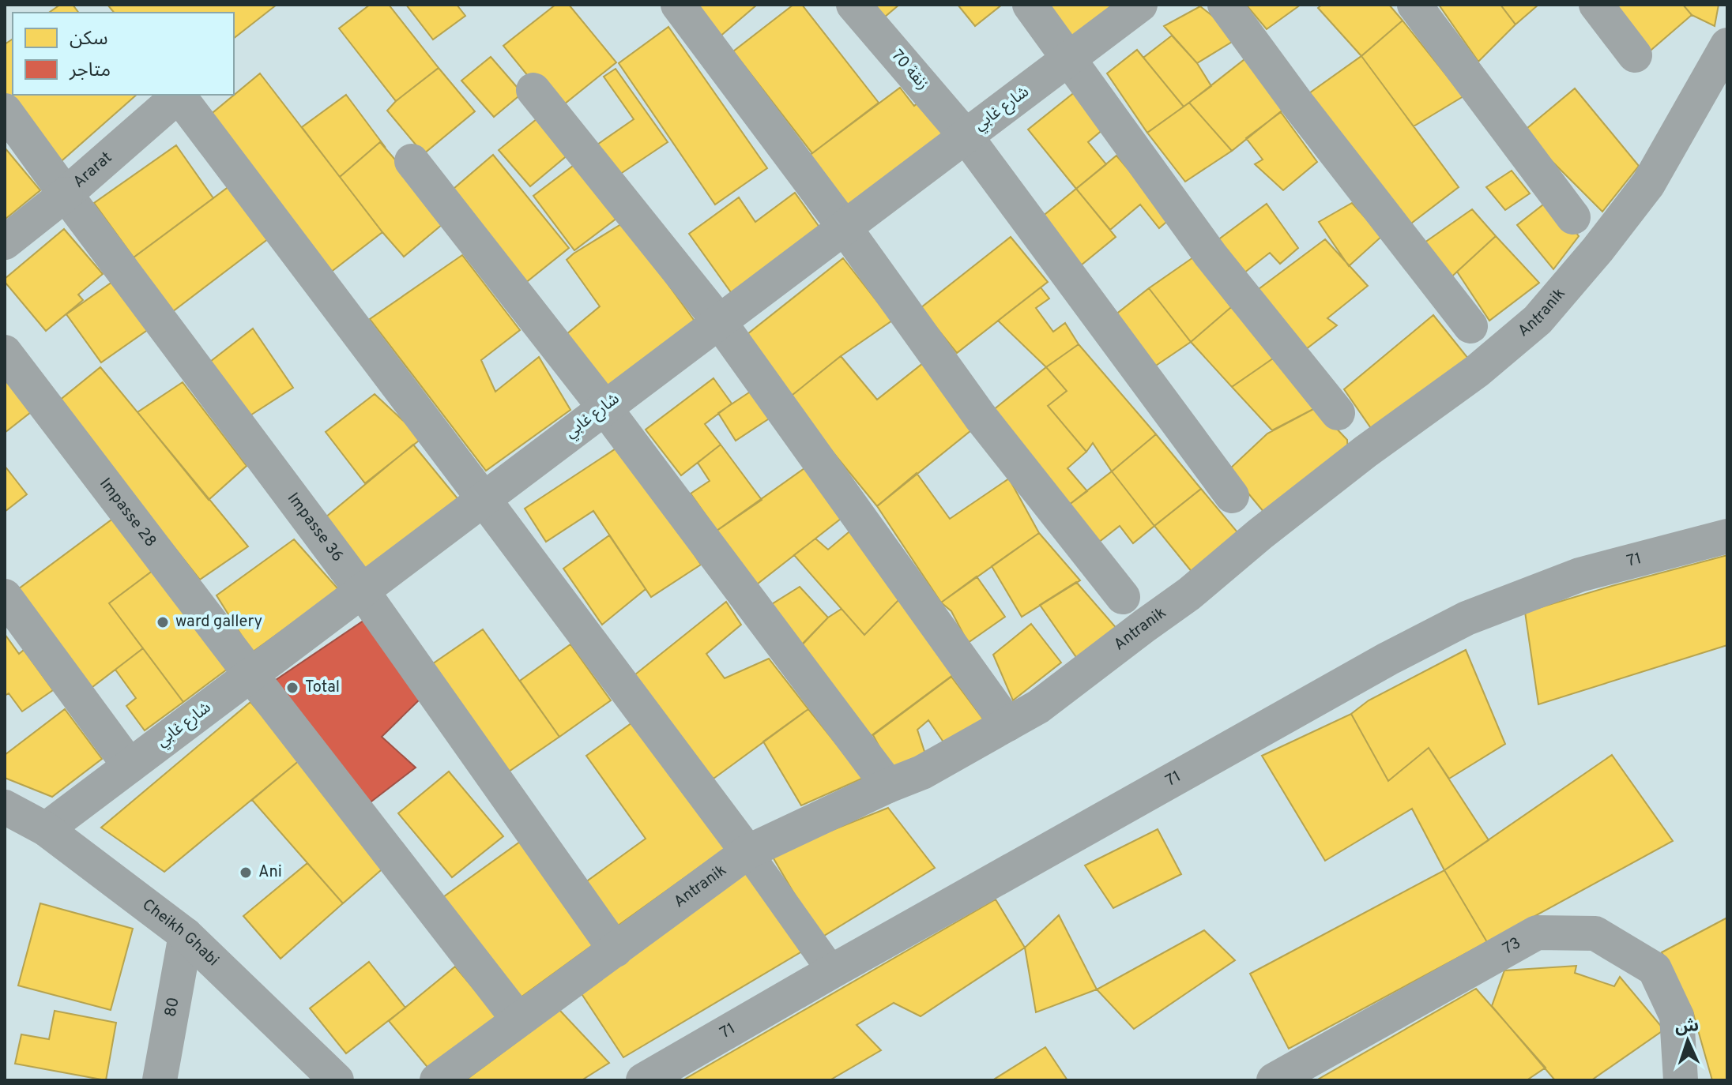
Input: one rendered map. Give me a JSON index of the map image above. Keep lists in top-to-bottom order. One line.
{"streets":{"street":["زنقة 70","شارع غابي","Ararat","Antranik","Impasse 28","Impasse 36","71","Cheikh Ghabi","73","80"]},"crossings":[["زنقة 70","شارع غابي"],["شارع غابي","Ararat"],["شارع غابي","Impasse 28"],["شارع غابي","Impasse 36"],["شارع غابي","Cheikh Ghabi"],["Ararat","Impasse 36"],["Antranik","Impasse 28"],["Antranik","Impasse 36"],["Cheikh Ghabi","80"]],"places":["ward gallery","Total","Ani"],"legend":["سكن","متاجر"],"north":"top"}
